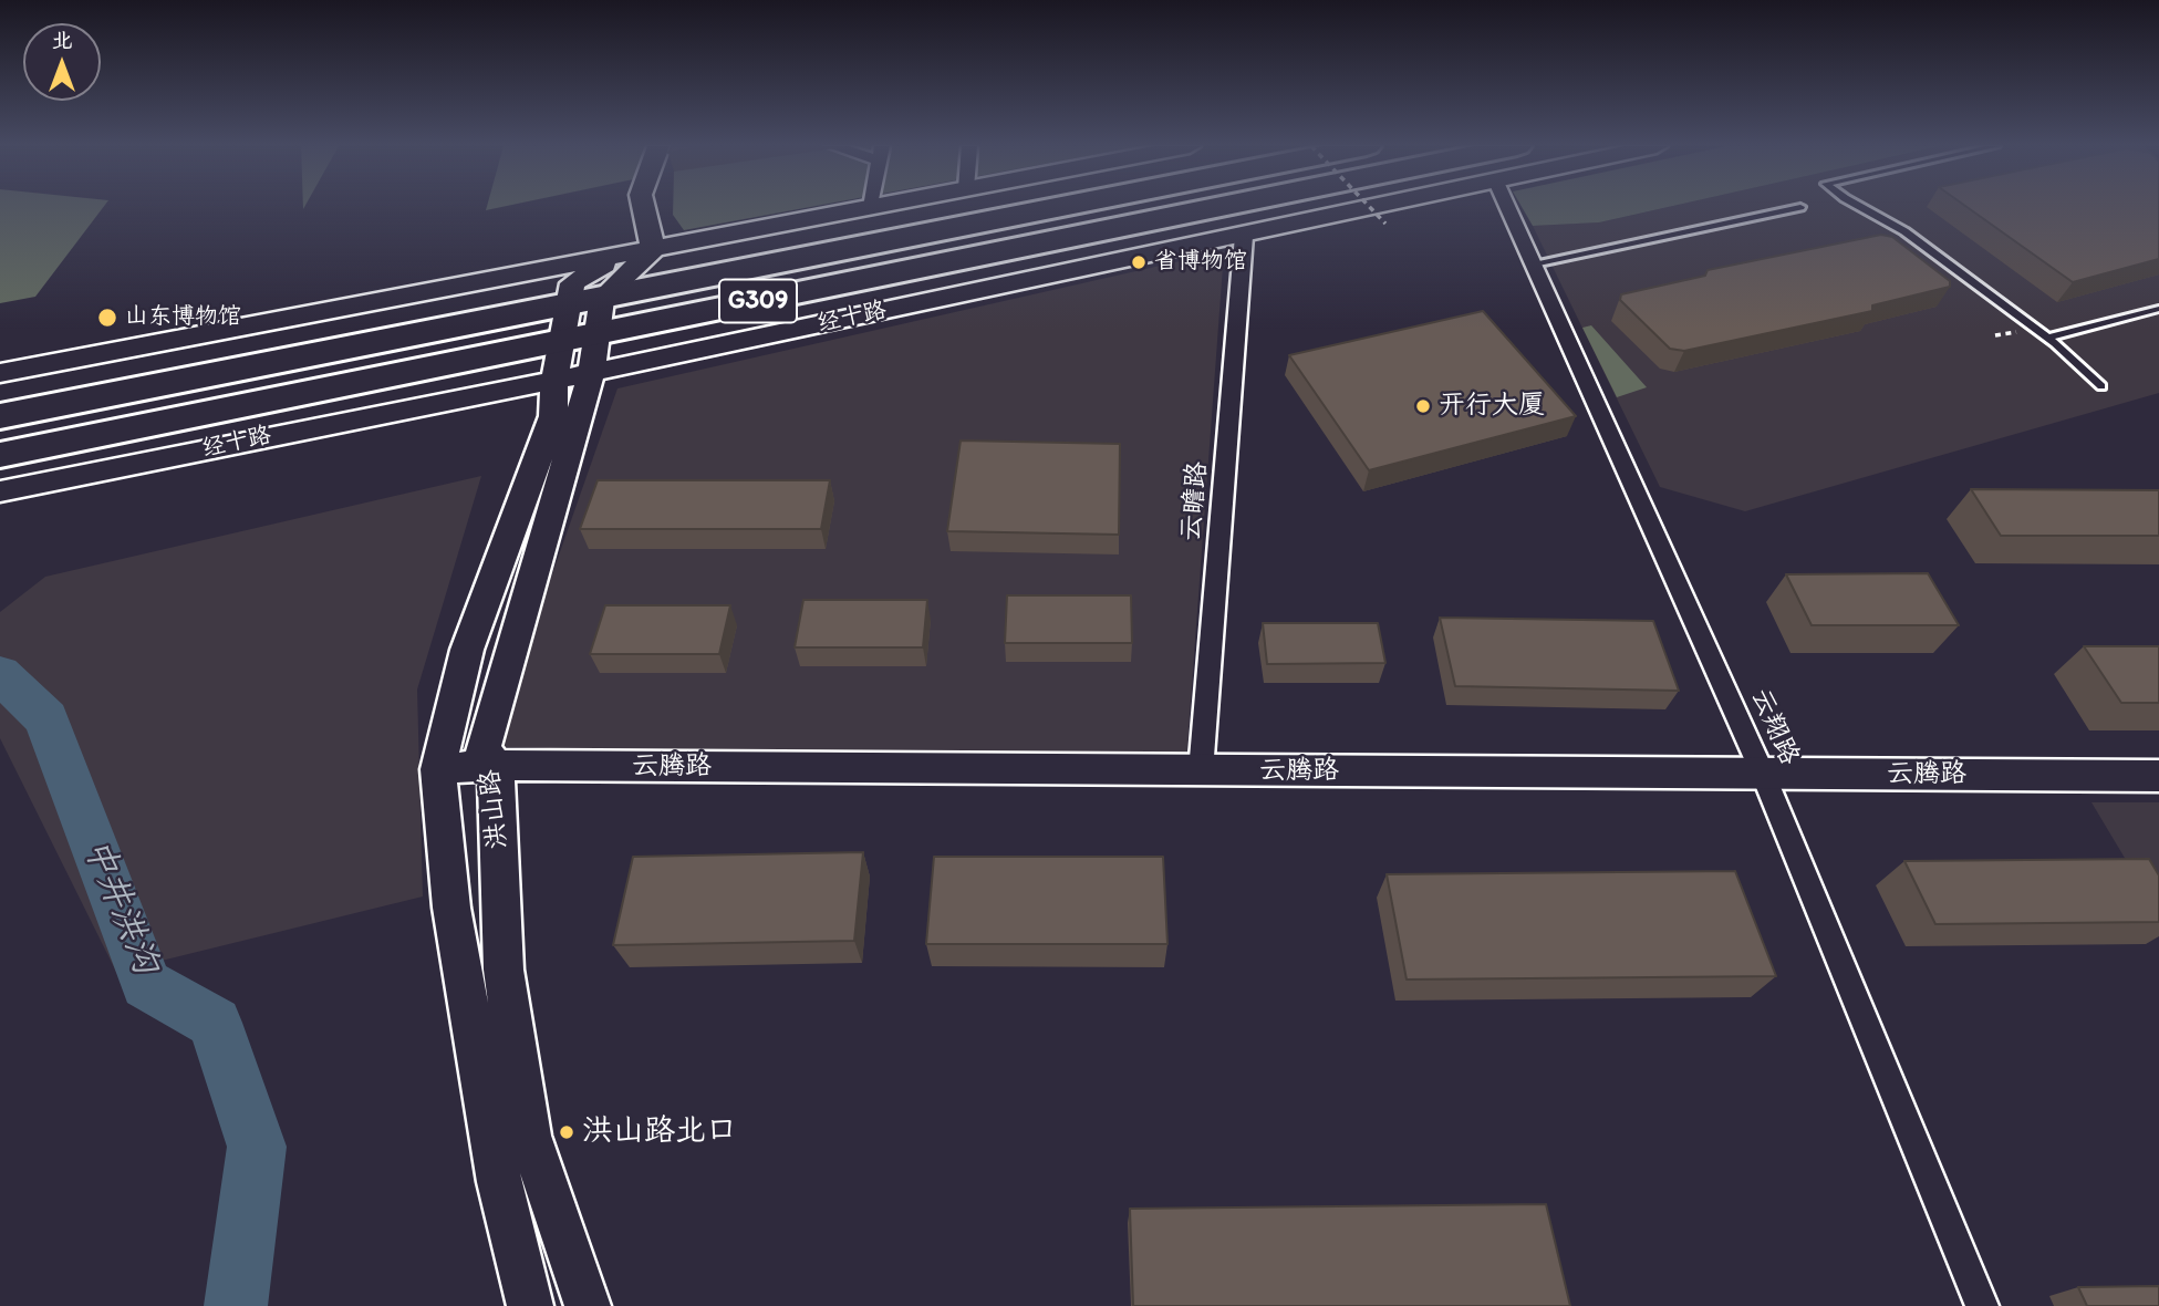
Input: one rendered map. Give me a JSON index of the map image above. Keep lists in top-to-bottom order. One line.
{"streets":{"highway":["G309","经十路"],"main road":["云腾路","洪山路"],"street":["云瞻路","云翔路"]},"crossings":[["G309","洪山路"],["经十路","云瞻路"],["经十路","洪山路"],["云瞻路","云腾路"],["云翔路","云腾路"],["云腾路","洪山路"]],"water":["中井洪沟"],"places":["省博物馆","山东博物馆","开行大厦","洪山路北口"],"north":"top"}
